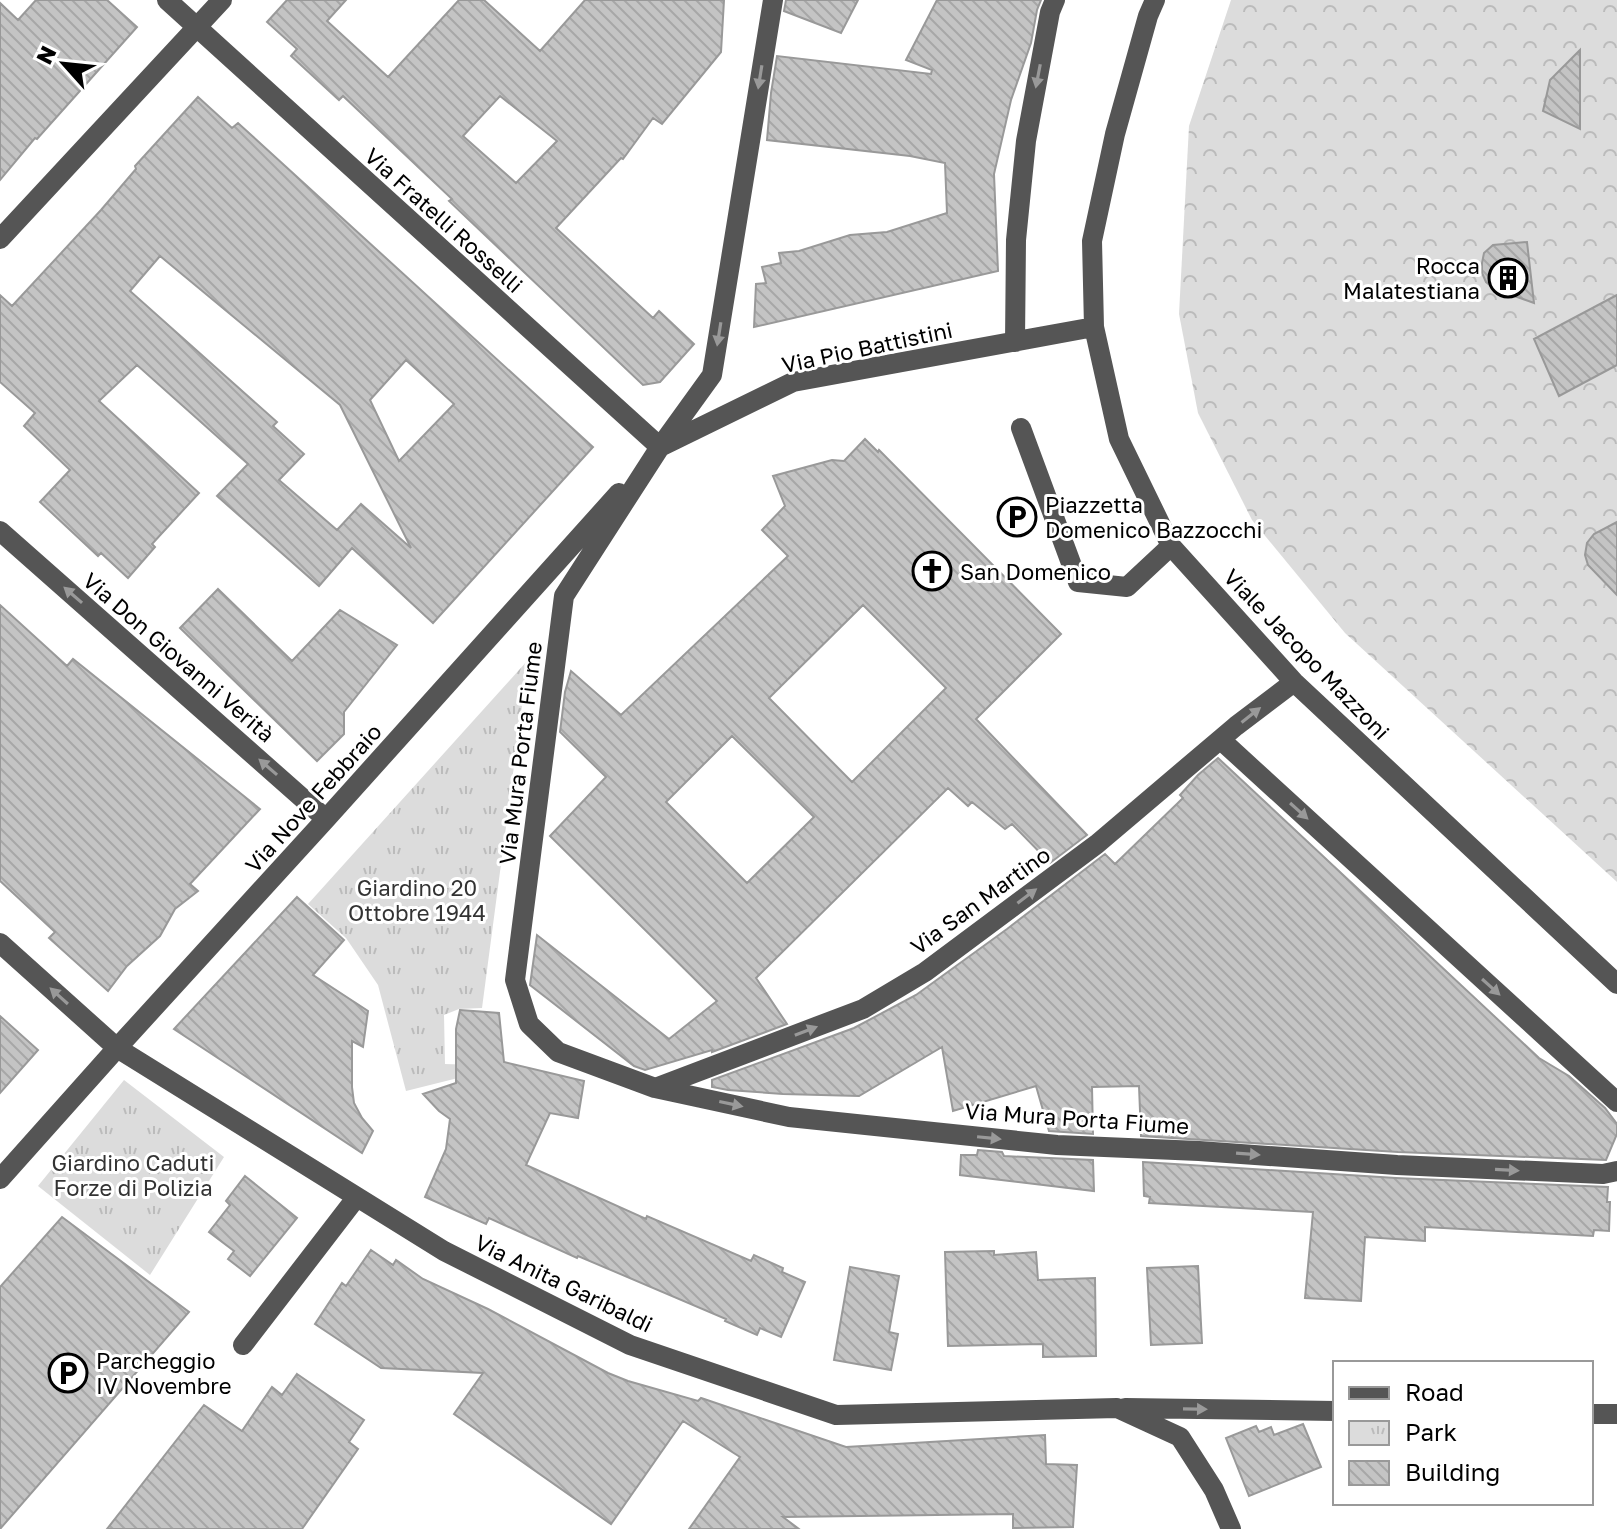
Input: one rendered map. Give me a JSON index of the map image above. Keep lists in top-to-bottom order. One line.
{"streets":{"street":["Via Fratelli Rosselli","Via Pio Battistini","Viale Jacopo Mazzoni","Via Don Giovanni Verità","Via Mura Porta Fiume","Via Nove Febbraio","Via San Martino","Via Anita Garibaldi"]},"crossings":[["Via Fratelli Rosselli","Via Pio Battistini"],["Via Fratelli Rosselli","Via Mura Porta Fiume"],["Via Fratelli Rosselli","Via Nove Febbraio"],["Via Pio Battistini","Viale Jacopo Mazzoni"],["Via Pio Battistini","Via Mura Porta Fiume"],["Via Pio Battistini","Via Nove Febbraio"],["Viale Jacopo Mazzoni","Via San Martino"],["Via Don Giovanni Verità","Via Nove Febbraio"],["Via Mura Porta Fiume","Via Nove Febbraio"],["Via Mura Porta Fiume","Via San Martino"],["Via Nove Febbraio","Via Anita Garibaldi"]],"one_way":["Via Don Giovanni Verità","Via San Martino"],"parks":["Giardino 20 Ottobre 1944","Giardino Caduti Forze di Polizia"],"places":{"building":["Rocca Malatestiana"],"parking":["Piazzetta Domenico Bazzocchi","Parcheggio IV Novembre"],"church":["San Domenico"]},"legend":["Road","Park","Building"],"north":"top left"}
